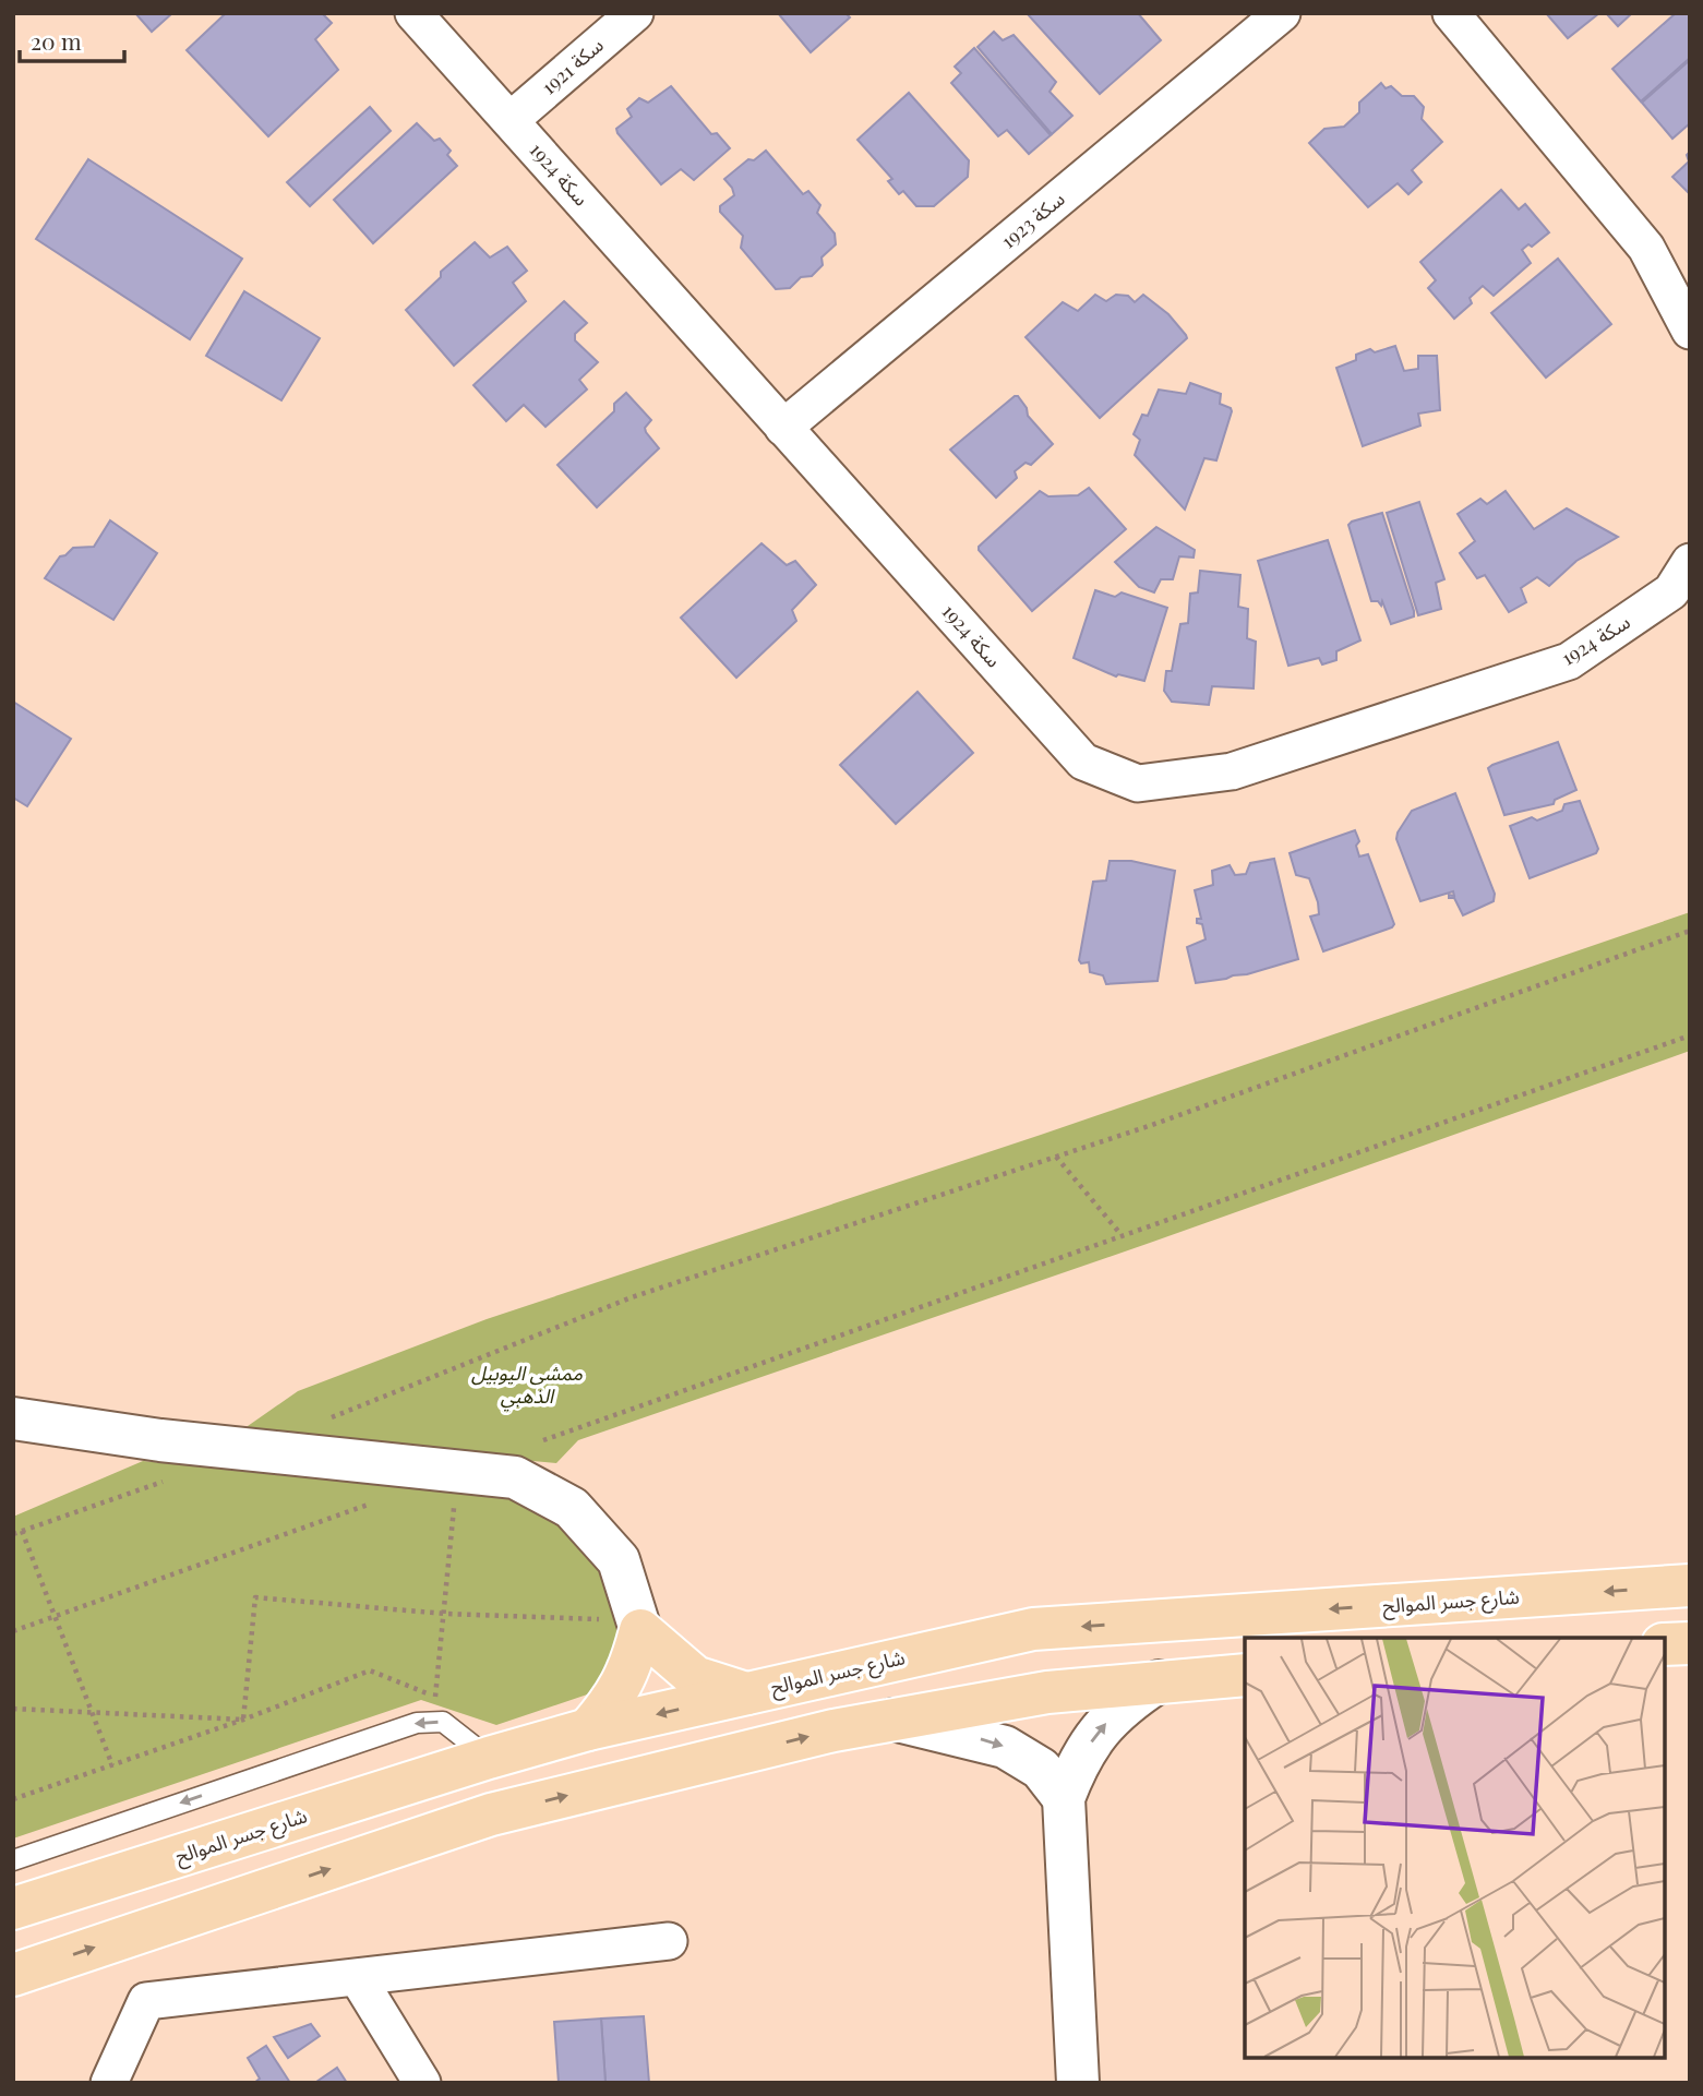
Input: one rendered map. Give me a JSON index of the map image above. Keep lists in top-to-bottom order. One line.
{"streets":{"main road":["شارع جسر الموالح"],"street":["سكة 1921","سكة 1924","سكة 1923"]},"crossings":[["سكة 1921","سكة 1924"],["سكة 1924","سكة 1923"]],"parks":["ممشى اليوبيل الذهبي"],"scale_bar":"20 m"}
